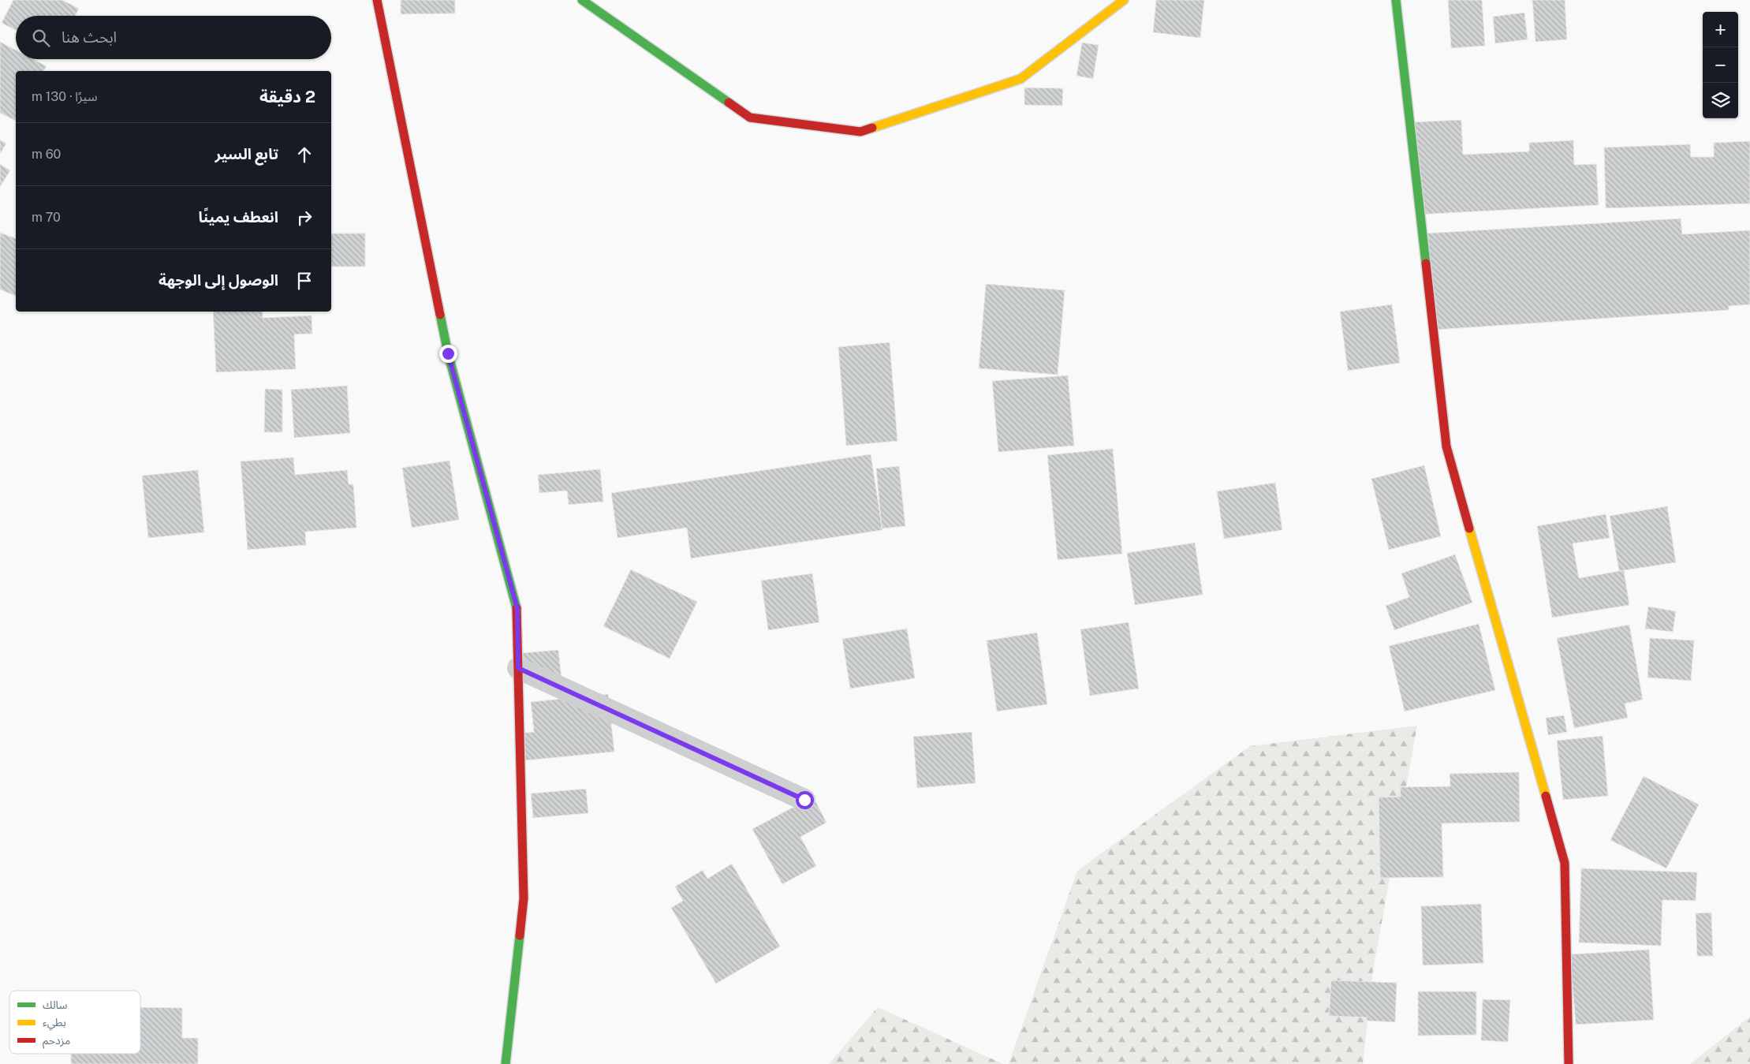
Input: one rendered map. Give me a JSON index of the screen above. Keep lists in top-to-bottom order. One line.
{"legend":["سالك","بطيء","مزدحم"],"page":{"map_buttons":["+","−"],"search":"ابحث هنا","heading":["2 دقيقة","سيرًا · 130 m"],"list":[["تابع السير","60 m"],["انعطف يمينًا","70 m"],"الوصول إلى الوجهة"]}}
